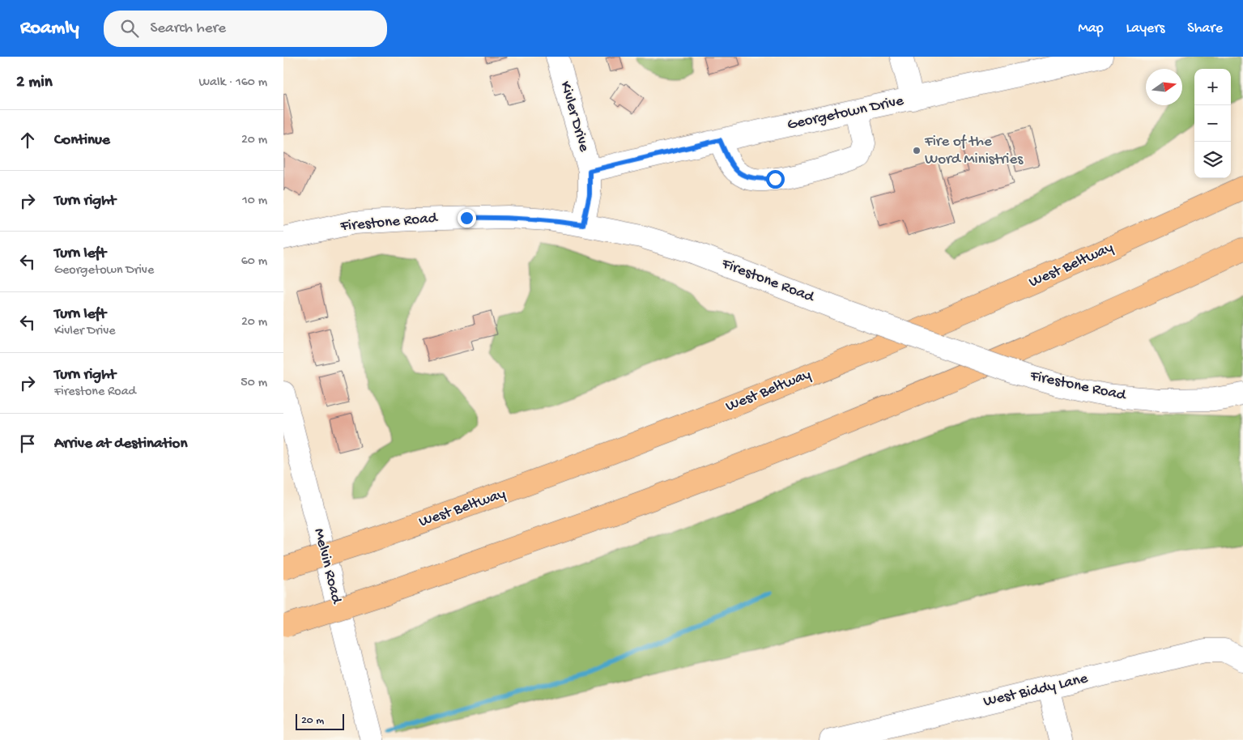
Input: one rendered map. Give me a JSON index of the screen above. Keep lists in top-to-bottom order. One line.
{"streets":{"highway":["West Beltway"],"street":["Georgetown Drive","Kivler Drive","Firestone Road","Melvin Road","West Biddy Lane"]},"crossings":[["Georgetown Drive","Kivler Drive"],["Kivler Drive","Firestone Road"]],"places":["Fire of the Word Ministries"],"scale_bar":"20 m","north":"right","page":{"header":"Roamly","search":"Search here","nav":["Map","Layers","Share"],"heading":["2 min","Walk · 160 m"],"map_buttons":["+","−"],"list":[["Continue","20 m"],["Turn right","10 m"],["Turn left","Georgetown Drive","60 m"],["Turn left","Kivler Drive","20 m"],["Turn right","Firestone Road","50 m"],"Arrive at destination"],"scale":"20 m"}}
